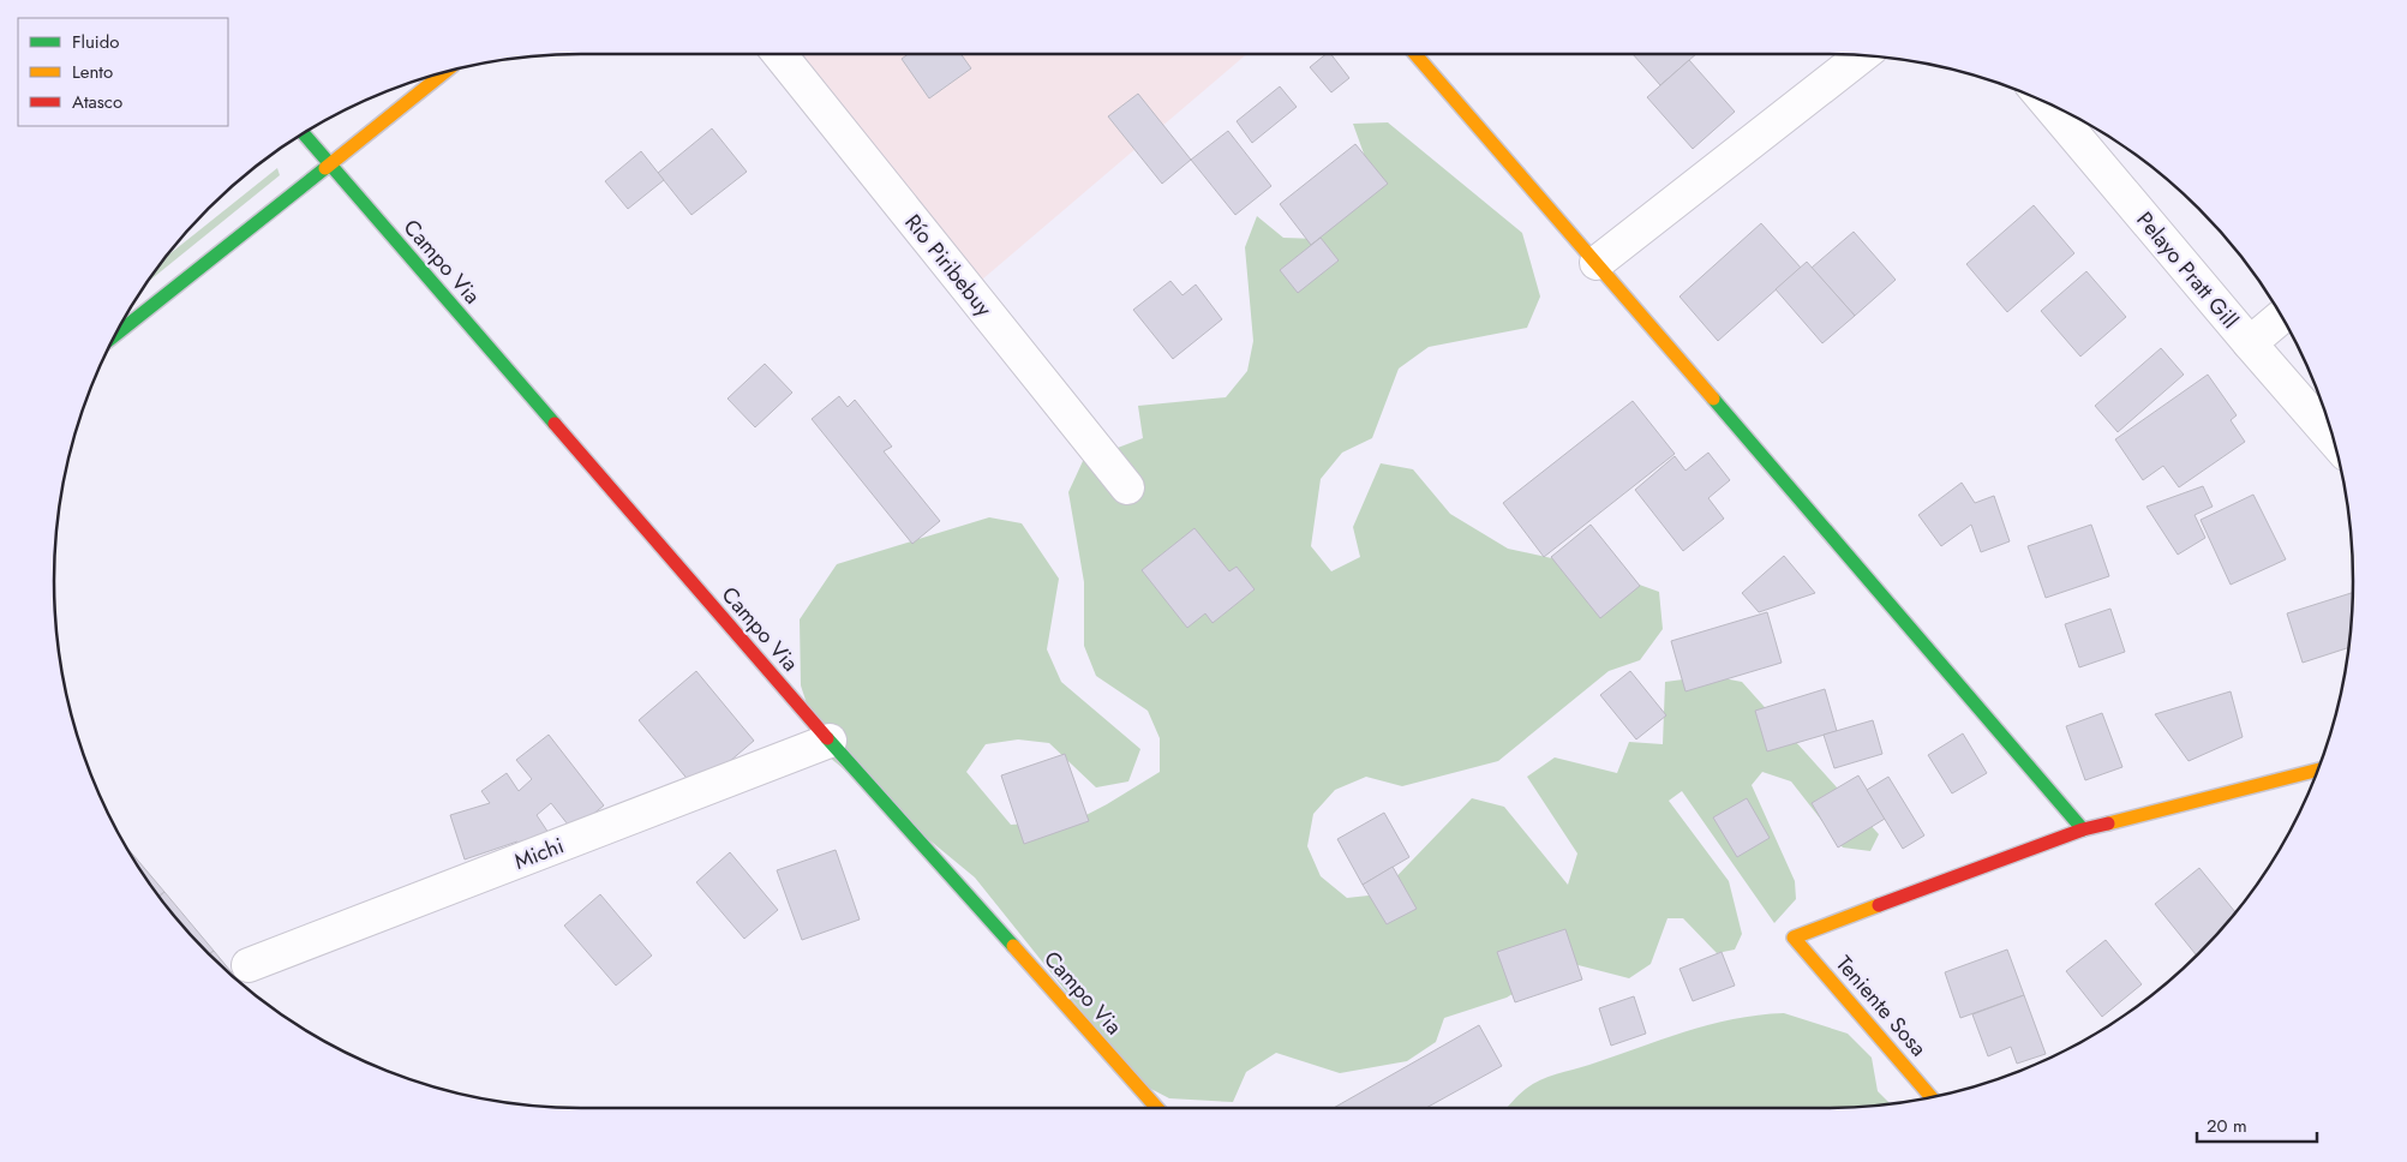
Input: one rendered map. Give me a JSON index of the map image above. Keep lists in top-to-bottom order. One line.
{"streets":{"street":["Campo Via","Río Piribebuy","Pelayo Pratt Gill","Michi","Teniente Sosa"]},"crossings":[["Campo Via","Michi"]],"legend":["Fluido","Lento","Atasco"],"scale_bar":"20 m"}
